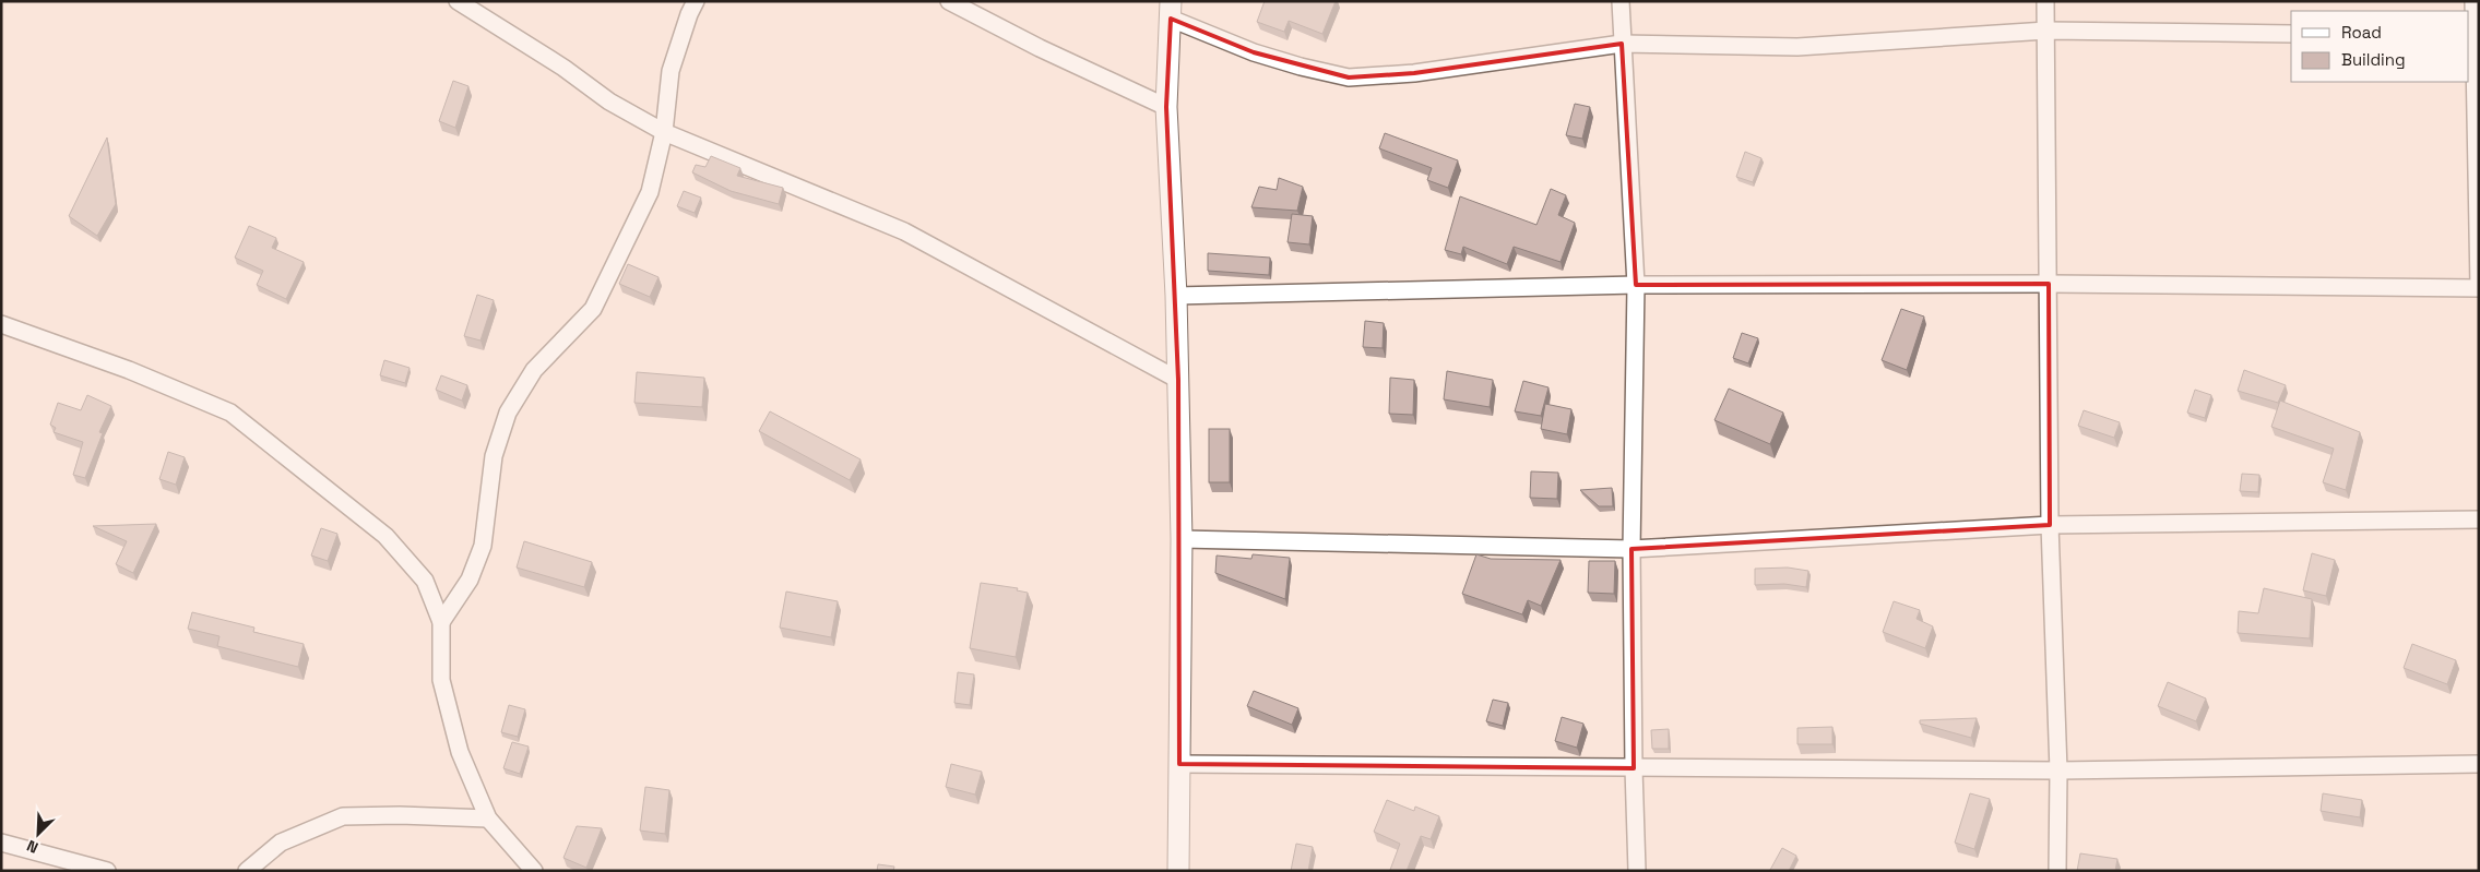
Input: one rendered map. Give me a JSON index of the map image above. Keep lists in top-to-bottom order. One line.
{"legend":["Road","Building"],"north":"bottom left"}
